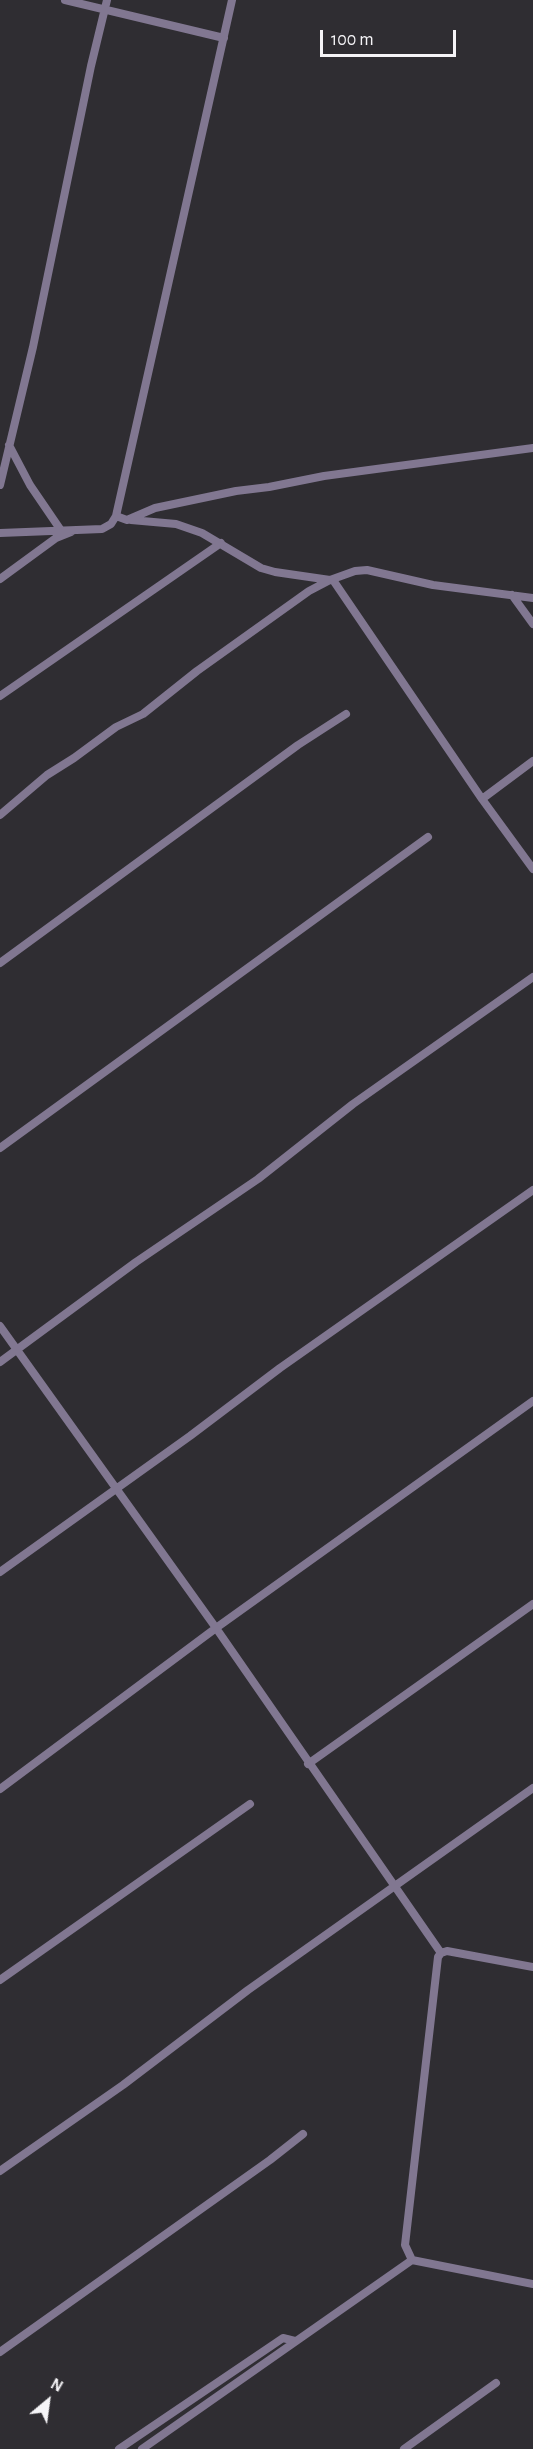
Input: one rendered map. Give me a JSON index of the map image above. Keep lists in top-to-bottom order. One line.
{"scale_bar":"100 m","north":"top right"}
